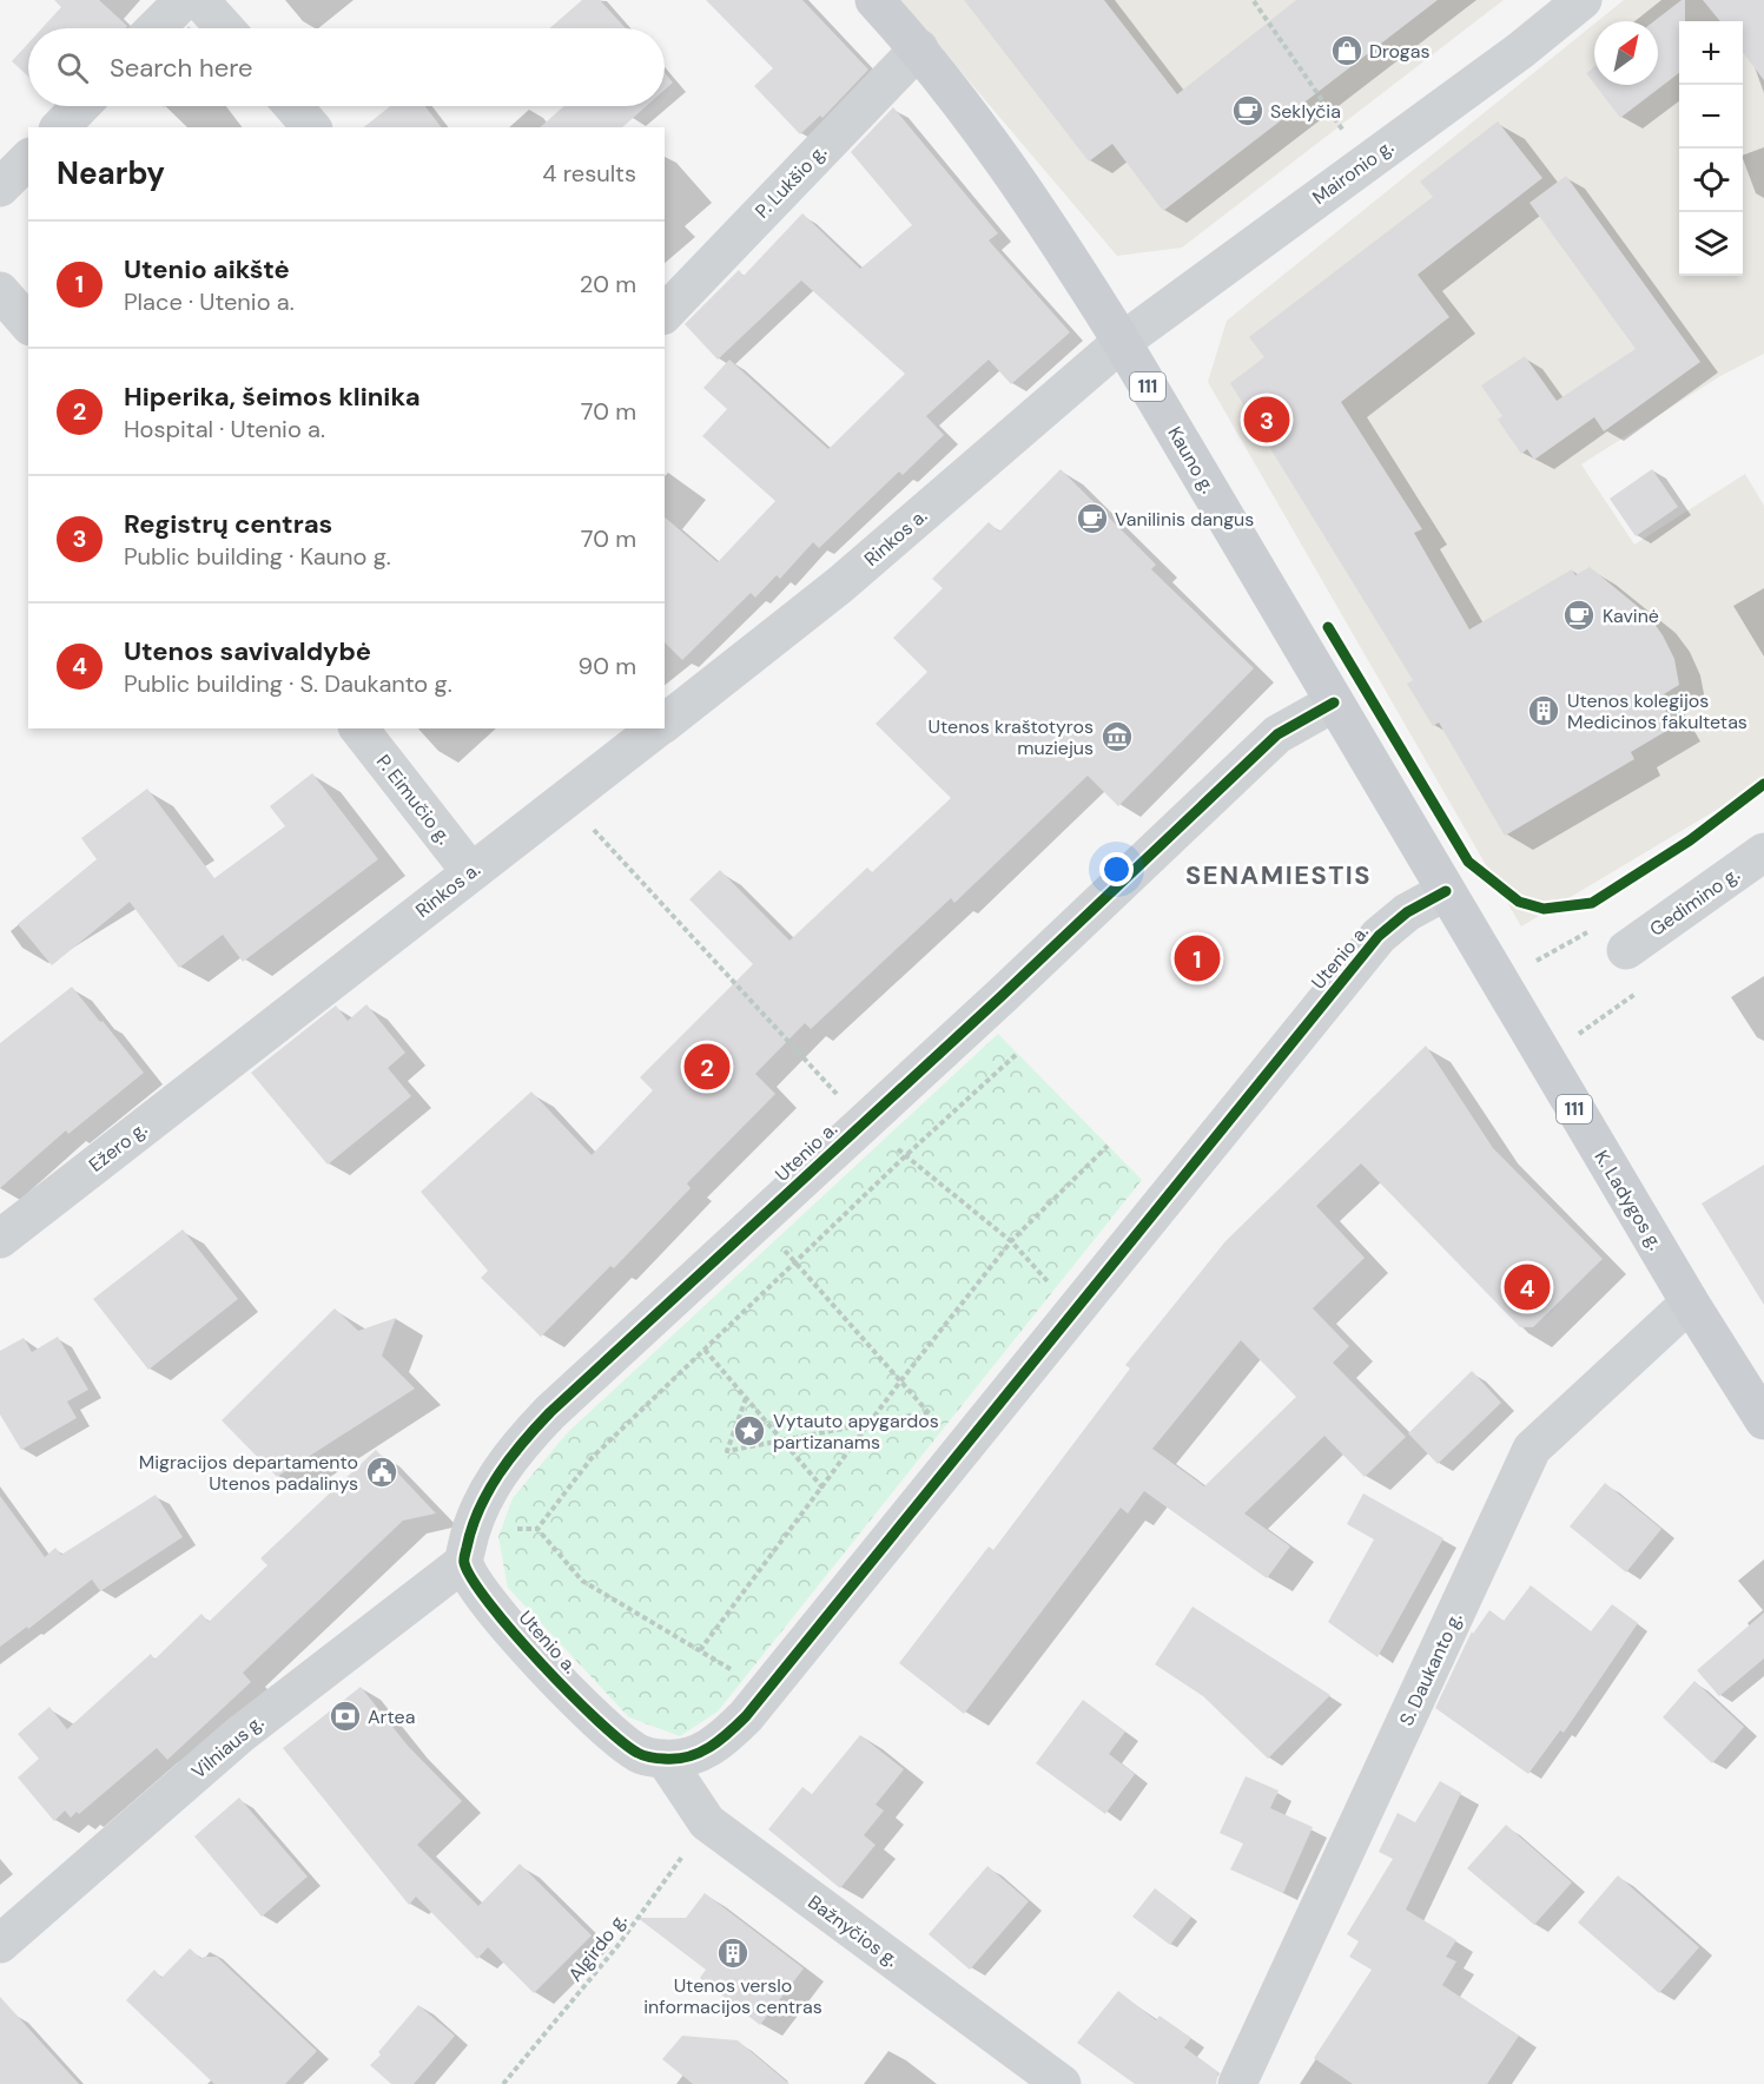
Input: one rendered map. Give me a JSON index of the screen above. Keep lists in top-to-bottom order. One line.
{"streets":{"main road":["111","Kauno g.","K. Ladygos g."],"street":["Maironio g.","P. Lukšio g.","Rinkos a.","P. Eimučio g.","Gedimino g.","Utenio a.","Ežero g.","S. Daukanto g.","Vilniaus g.","Bažnyčios g."],"path":["Algirdo g."]},"crossings":[["Maironio g.","Kauno g."],["Maironio g.","Rinkos a."],["P. Lukšio g.","Kauno g."],["Kauno g.","Rinkos a."],["Kauno g.","Utenio a."],["Kauno g.","K. Ladygos g."],["Rinkos a.","P. Eimučio g."],["Rinkos a.","Ežero g."],["Utenio a.","K. Ladygos g."],["Utenio a.","Vilniaus g."],["Utenio a.","Bažnyčios g."],["K. Ladygos g.","S. Daukanto g."],["Bažnyčios g.","Algirdo g."]],"districts":["SENAMIESTIS"],"places":{"shop":["Drogas"],"cafe":["Seklyčia","Vanilinis dangus","Kavinė"],"building":["Utenos kolegijos Medicinos fakultetas","Utenos verslo informacijos centras"],"museum":["Utenos kraštotyros muziejus"],"place":["Vytauto apygardos partizanams"],"public building":["Migracijos departamento Utenos padalinys"],"bank":["Artea"]},"north":"top right","page":{"map_buttons":["+","−"],"search":"Search here","heading":["Nearby","4 results"],"list":[{"mark":"1","name":"Utenio aikštė","note":"Place · Utenio a.","value":"20 m"},{"mark":"2","name":"Hiperika, šeimos klinika","note":"Hospital · Utenio a.","value":"70 m"},{"mark":"3","name":"Registrų centras","note":"Public building · Kauno g.","value":"70 m"},{"mark":"4","name":"Utenos savivaldybė","note":"Public building · S. Daukanto g.","value":"90 m"}],"pins":["3","1","2","4"]}}
